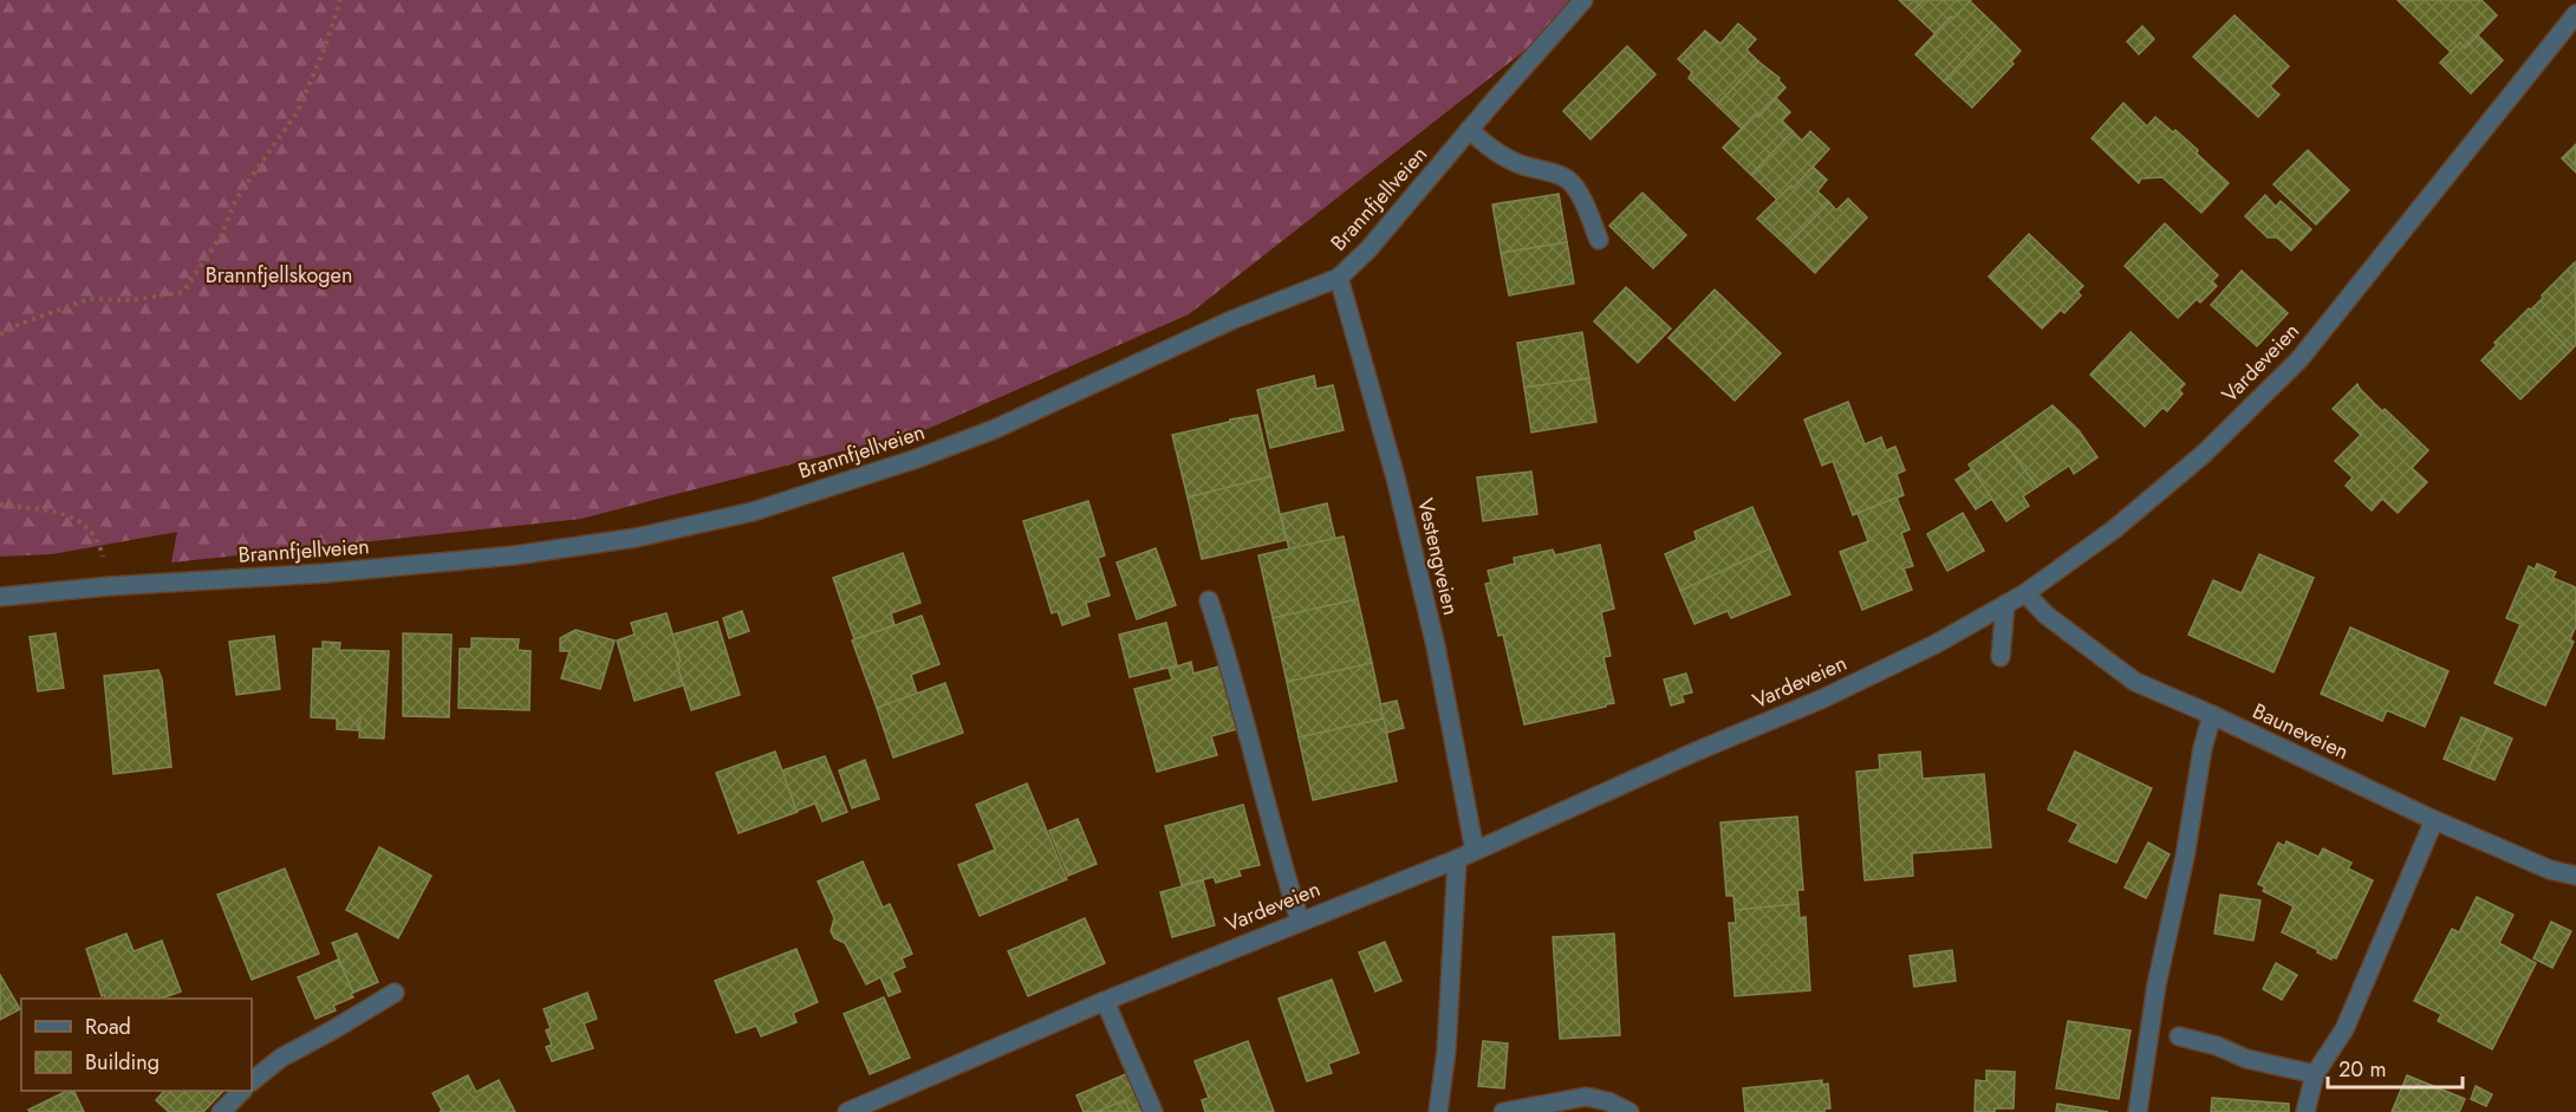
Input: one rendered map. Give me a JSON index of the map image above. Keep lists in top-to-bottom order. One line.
{"streets":{"street":["Brannfjellveien","Vardeveien","Vestengveien","Bauneveien"]},"crossings":[["Brannfjellveien","Vestengveien"],["Vardeveien","Vestengveien"],["Vardeveien","Bauneveien"]],"parks":["Brannfjellskogen"],"legend":["Road","Building"],"scale_bar":"20 m"}
